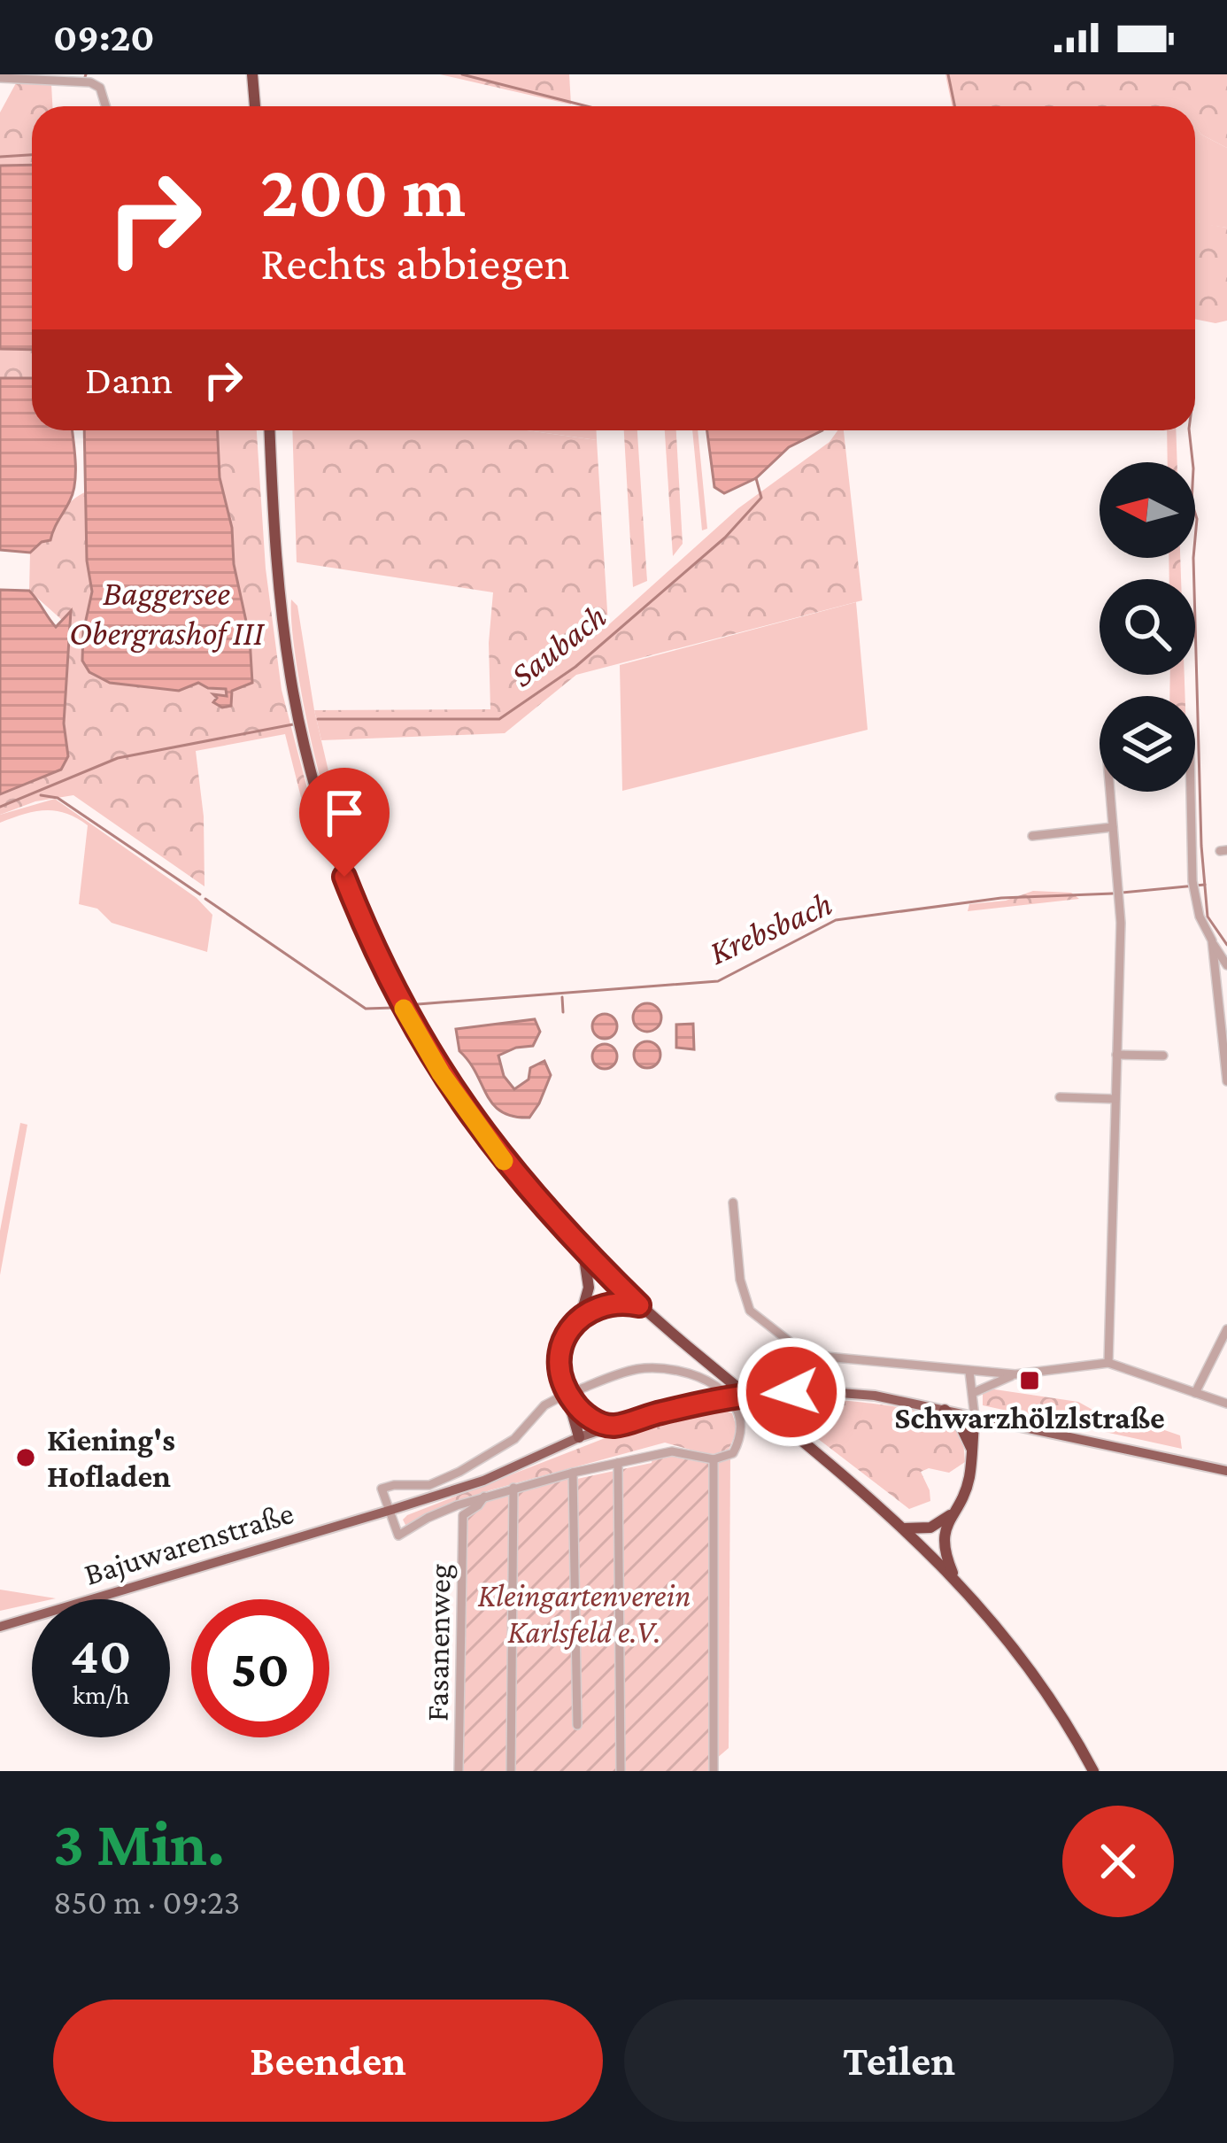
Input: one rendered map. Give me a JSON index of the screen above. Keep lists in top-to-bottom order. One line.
{"streets":{"main road":["Bajuwarenstraße"],"street":["Fasanenweg"]},"water":["Baggersee Obergrashof III","Saubach","Krebsbach"],"parks":["Kleingartenverein Karlsfeld e.V."],"places":{"transit":["Schwarzhölzlstraße"],"other":["Kiening's Hofladen"]},"north":"left","page":{"status":"09:20","turn":["200 m","Rechts abbiegen"],"then":"Dann","speed":"40 km/h","limit":"50","heading":["3 Min.","850 m · 09:23"],"buttons":["Beenden","Teilen"]}}
